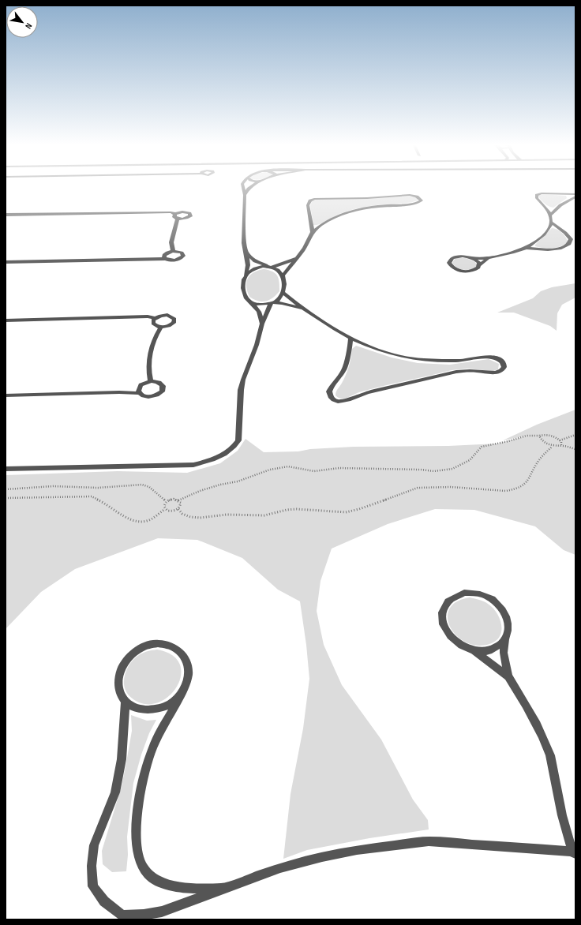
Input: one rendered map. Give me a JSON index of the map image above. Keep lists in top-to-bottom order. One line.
{"north":"bottom right"}
